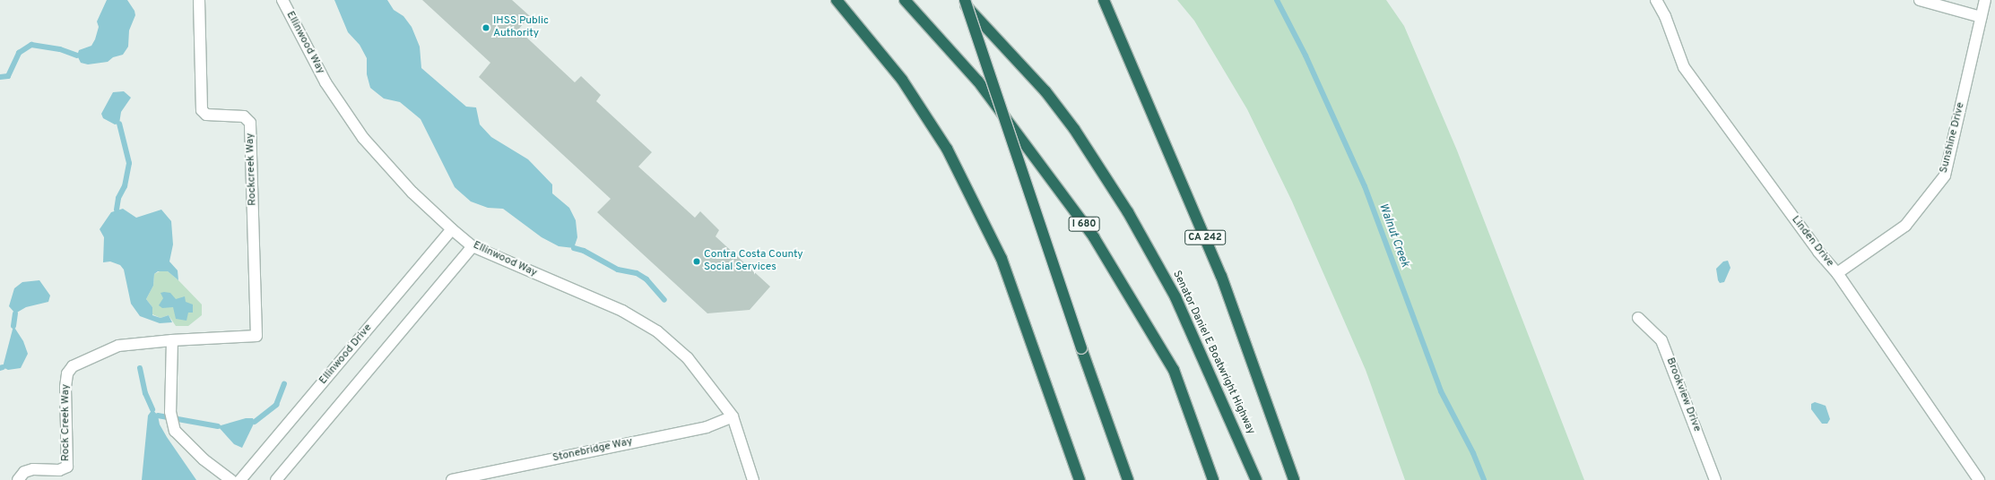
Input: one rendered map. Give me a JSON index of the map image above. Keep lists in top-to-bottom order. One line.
{"streets":{"highway":["I 680","CA 242","Senator Daniel E Boatwright Highway"],"street":["Ellinwood Way","Sunshine Drive","Rockcreek Way","Linden Drive","Ellinwood Drive","Brookview Drive","Rock Creek Way","Stonebridge Way"]},"crossings":[["Ellinwood Way","Ellinwood Drive"],["Ellinwood Way","Stonebridge Way"],["Sunshine Drive","Linden Drive"],["Rockcreek Way","Rock Creek Way"]],"water":["Walnut Creek"],"places":["IHSS Public Authority","Contra Costa County Social Services"]}
